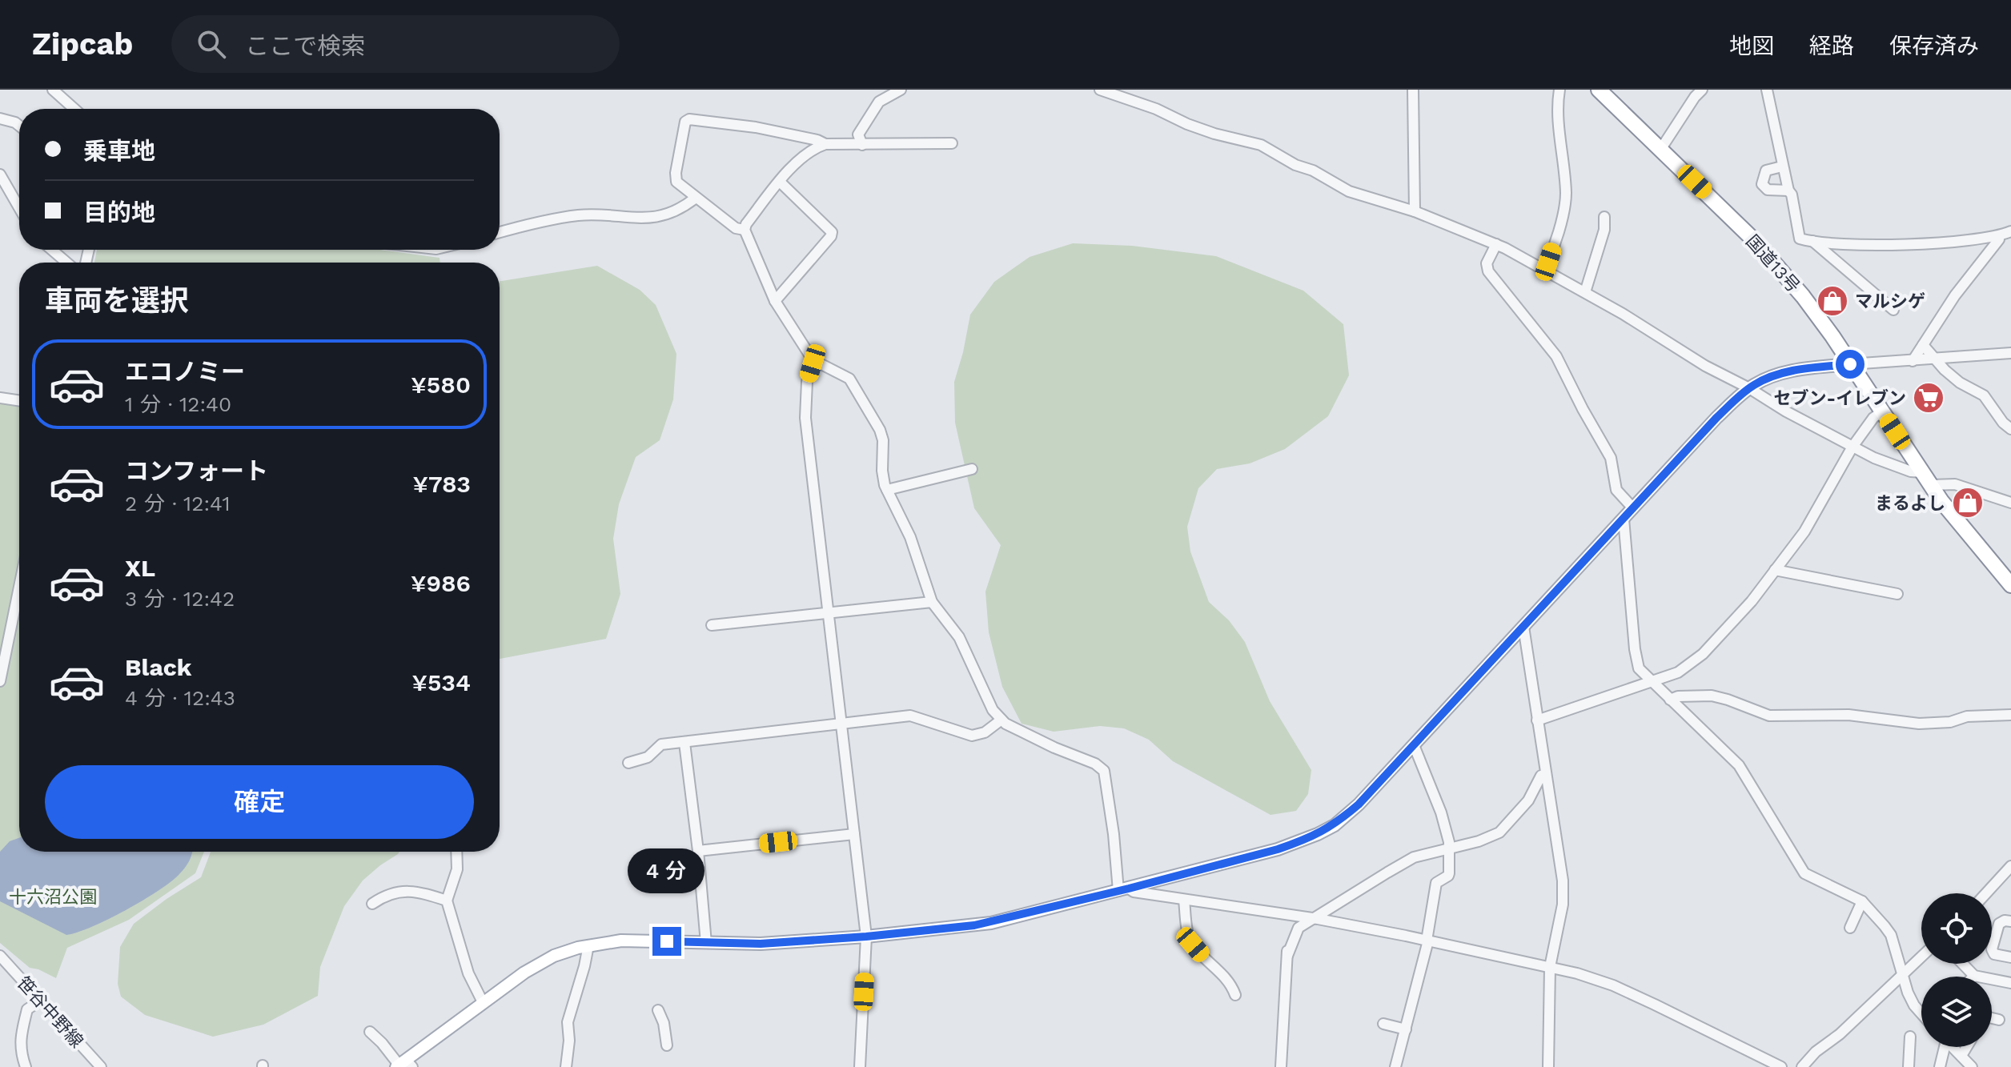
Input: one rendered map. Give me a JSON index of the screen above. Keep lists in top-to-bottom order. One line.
{"streets":{"highway":["国道13号"],"street":["笹谷中野線"]},"parks":["十六沼公園"],"places":{"shop":["マルシゲ","まるよし"],"supermarket":["セブン-イレブン"]},"page":{"header":"Zipcab","search":"ここで検索","nav":["地図","経路","保存済み"],"banner":["乗車地","目的地"],"heading":"車両を選択","list":[{"name":"エコノミー","note":"1 分 · 12:40","value":"¥580"},{"name":"コンフォート","note":"2 分 · 12:41","value":"¥783"},{"name":"XL","note":"3 分 · 12:42","value":"¥986"},{"name":"Black","note":"4 分 · 12:43","value":"¥534"}],"buttons":"確定","bubble":"4 分"}}
